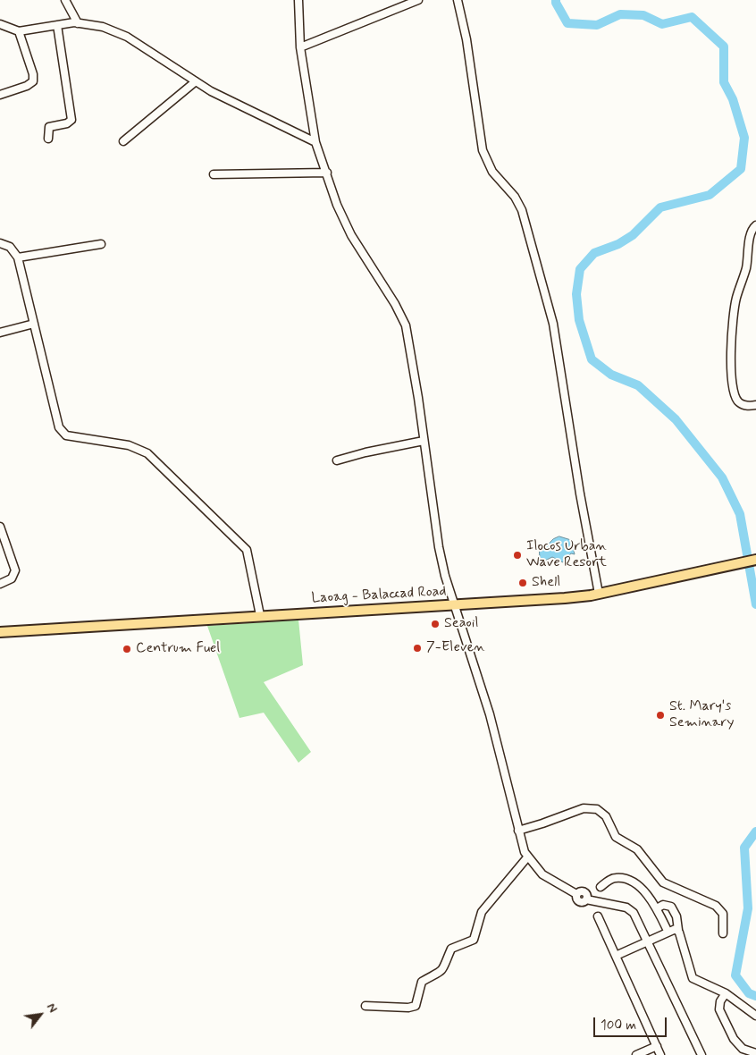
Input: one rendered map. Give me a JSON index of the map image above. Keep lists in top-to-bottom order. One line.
{"streets":{"main road":["Laoag - Balaccad Road"]},"places":["Ilocos Urban Wave Resort","Shell","Seaoil","7-Eleven","Centrum Fuel","St. Mary's Seminary"],"scale_bar":"100 m","north":"top right"}
